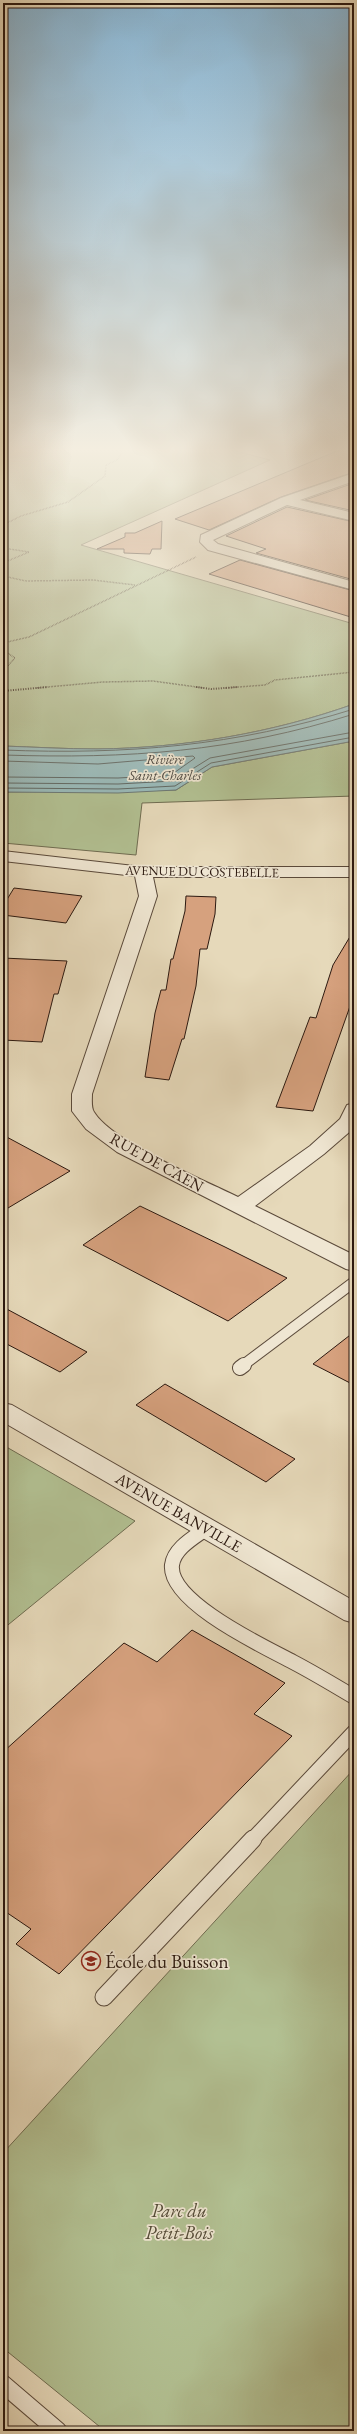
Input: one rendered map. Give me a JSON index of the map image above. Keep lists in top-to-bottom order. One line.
{"streets":{"street":["AVENUE DU COSTEBELLE","RUE DE CAEN","AVENUE BANVILLE"]},"crossings":[["AVENUE DU COSTEBELLE","RUE DE CAEN"]],"water":["Rivière Saint-Charles"],"parks":["Parc du Petit-Bois"],"places":{"school or university":["École du Buisson"]}}
